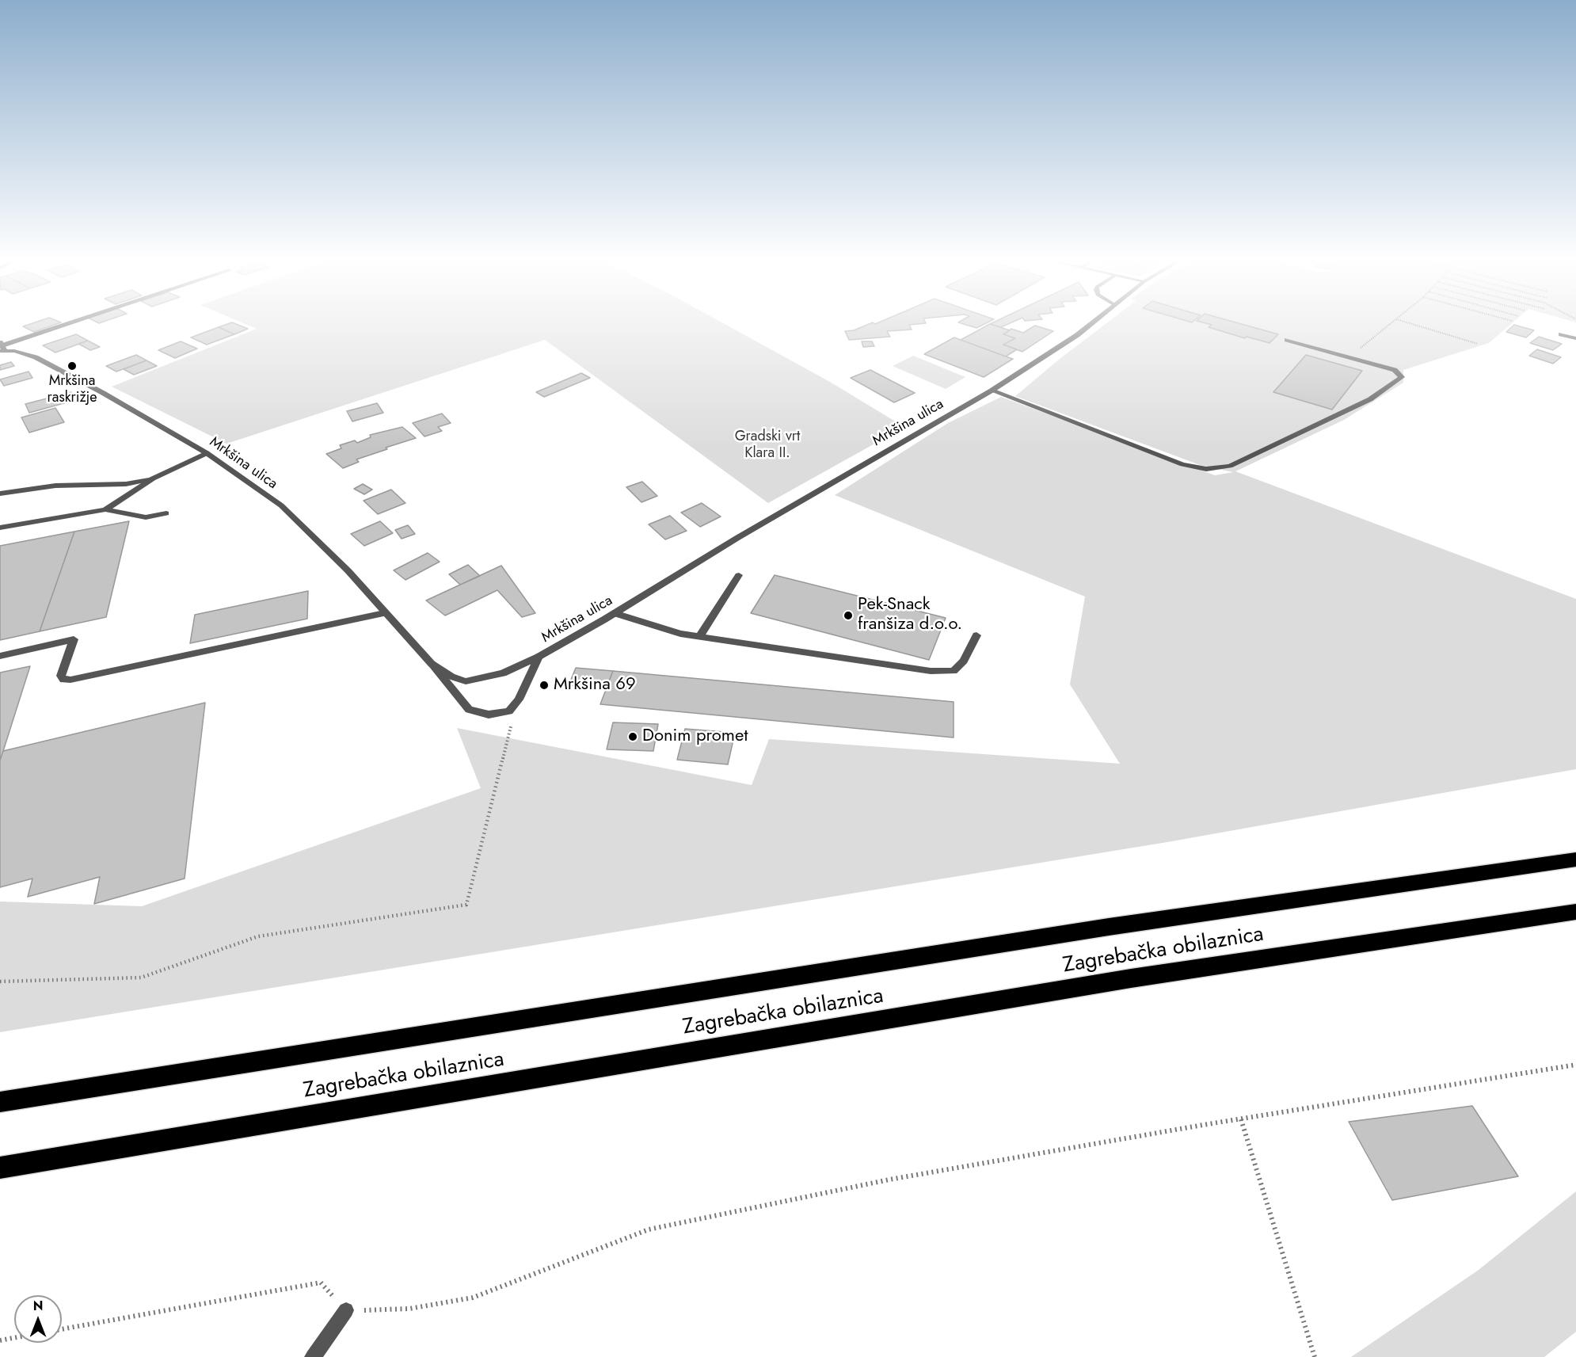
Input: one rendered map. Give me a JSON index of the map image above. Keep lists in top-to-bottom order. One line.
{"streets":{"highway":["Zagrebačka obilaznica"],"street":["Mrkšina ulica"]},"parks":["Gradski vrt Klara II."],"places":["Mrkšina raskrižje","Pek-Snack franšiza d.o.o.","Mrkšina 69","Donim promet"],"north":"top"}
